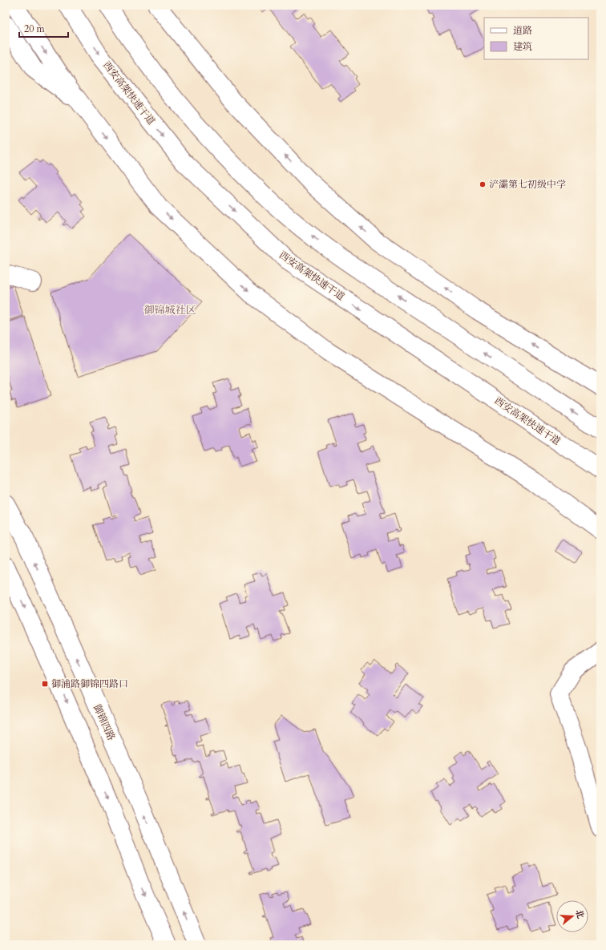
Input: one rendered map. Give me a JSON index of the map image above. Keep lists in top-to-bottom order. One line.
{"streets":{"main road":["西安高架快速干道","御锦四路"]},"districts":["御锦城社区"],"places":{"other":["浐灞第七初级中学"],"transit":["御浦路御锦四路口"]},"legend":["道路","建筑"],"scale_bar":"20 m","north":"right"}
